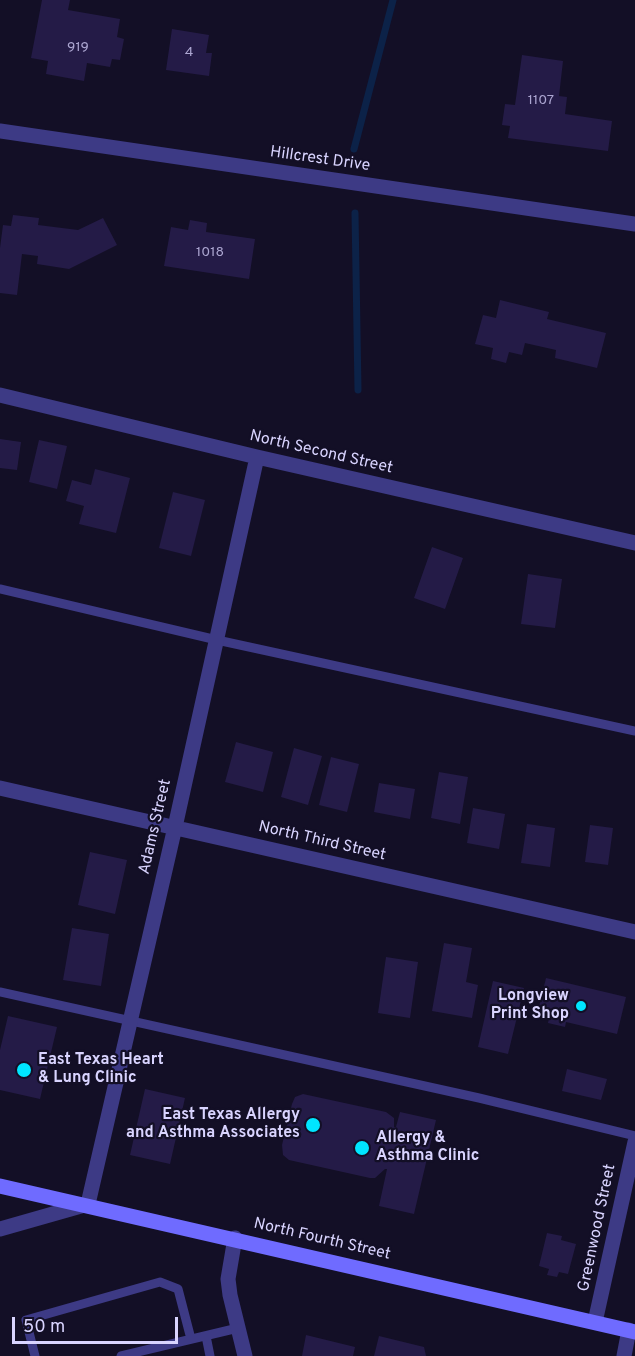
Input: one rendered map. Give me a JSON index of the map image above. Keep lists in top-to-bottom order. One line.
{"streets":{"main road":["North Fourth Street"],"street":["Hillcrest Drive","North Second Street","Adams Street","North Third Street","Greenwood Street"]},"crossings":[["North Second Street","Adams Street"],["Adams Street","North Third Street"],["Adams Street","North Fourth Street"],["Greenwood Street","North Fourth Street"]],"places":["Longview Print Shop","East Texas Heart & Lung Clinic","East Texas Allergy and Asthma Associates","Allergy & Asthma Clinic"],"house_numbers":["919","4","1107","1018"],"scale_bar":"50 m"}
